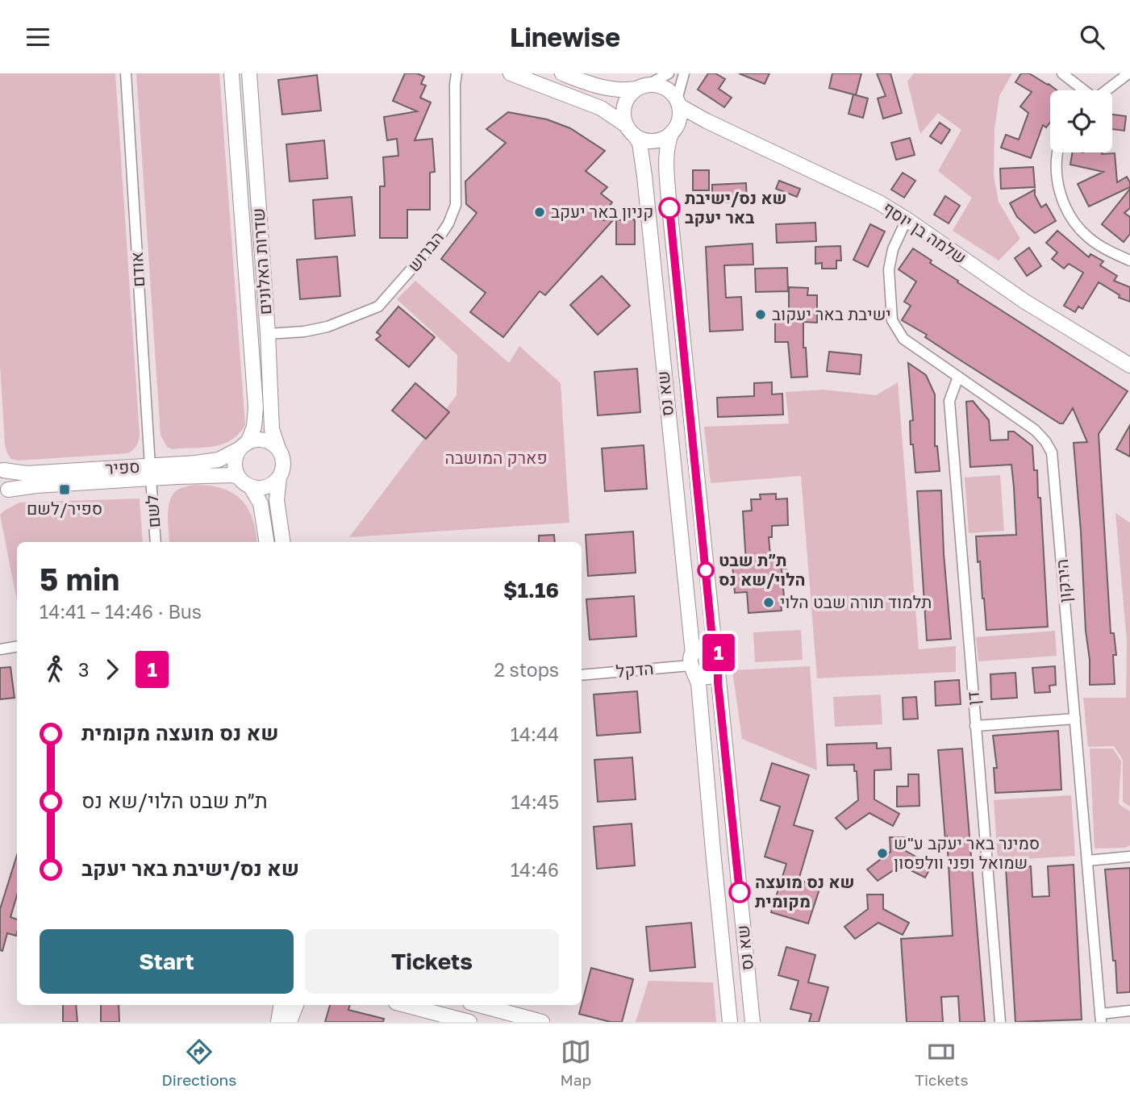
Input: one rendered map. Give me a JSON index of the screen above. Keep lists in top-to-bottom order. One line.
{"streets":{"street":["שלמה בן יוסף","הברוש","שדרות האלונים","אודם","שא נס","ספיר","לשם","הירקון","הדקל","דן"]},"crossings":[["שלמה בן יוסף","שא נס"],["שלמה בן יוסף","הירקון"],["הברוש","שדרות האלונים"],["שדרות האלונים","ספיר"],["אודם","ספיר"],["אודם","לשם"],["שא נס","הדקל"],["ספיר","לשם"],["הירקון","דן"]],"parks":["פארק המושבה"],"places":{"other":["שא נס/ישיבת באר יעקב","קניון באר יעקב","ישיבת באר יעקוב","ת״ת שבט הלוי/שא נס","תלמוד תורה שבט הלוי","סמינר באר יעקב ע\"ש שמואל ופני וולפסון","שא נס מועצה מקומית"],"transit":["ספיר/לשם"]},"lines":["bus line 1"],"page":{"header":"Linewise","on_map":"1","heading":["5 min","14:41 – 14:46 · Bus","$1.16"],"legs":["3","1","2 stops"],"list":[{"name":"שא נס מועצה מקומית","value":"14:44"},{"name":"ת״ת שבט הלוי/שא נס","value":"14:45"},{"name":"שא נס/ישיבת באר יעקב","value":"14:46"}],"buttons":["Start","Tickets"],"tabs":["Directions","Map","Tickets"]}}
